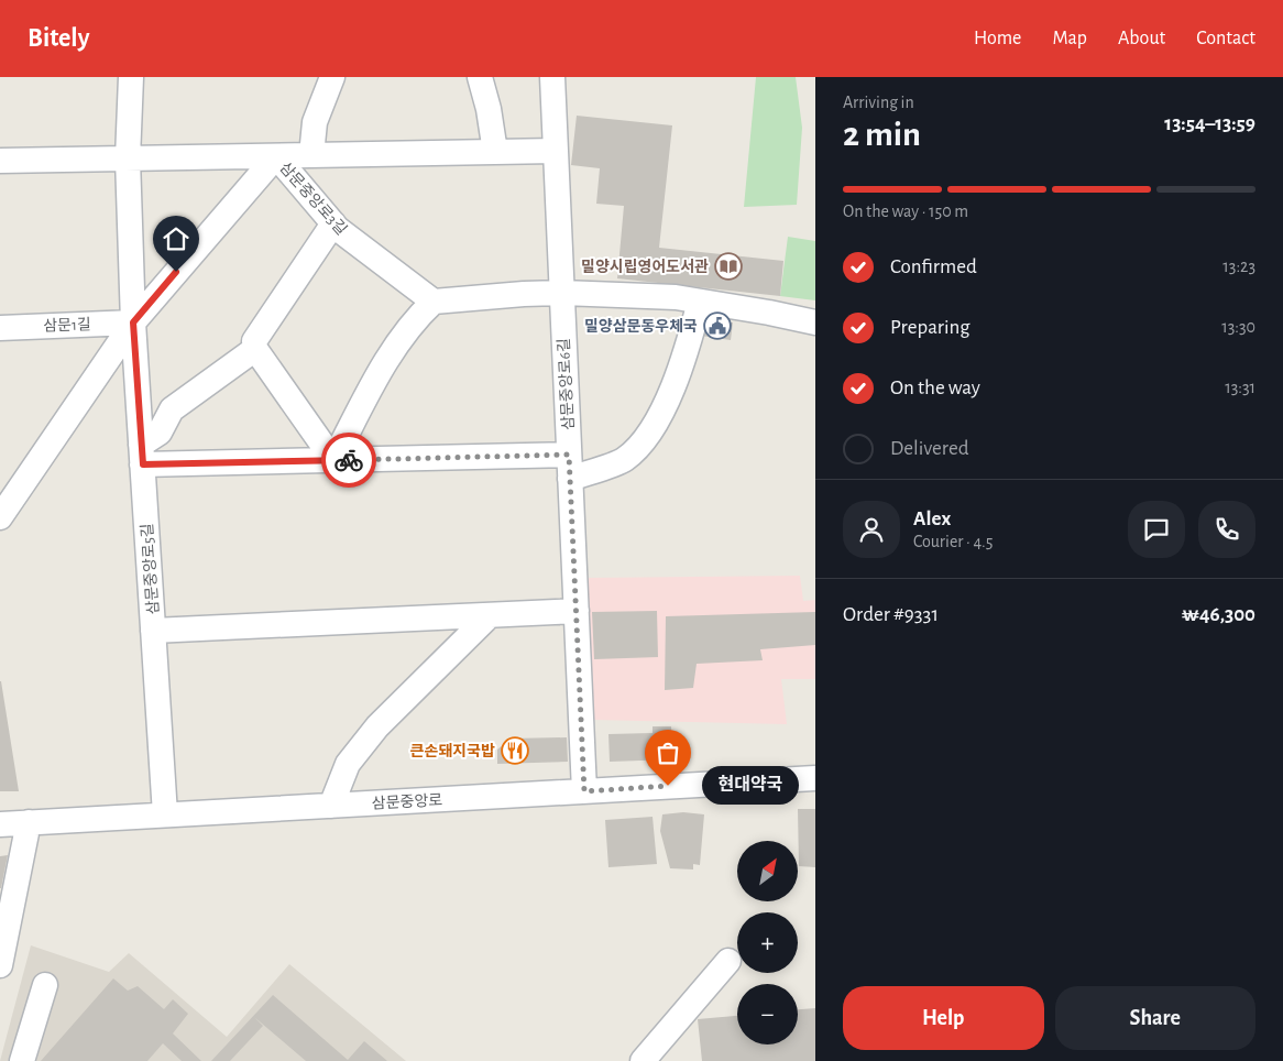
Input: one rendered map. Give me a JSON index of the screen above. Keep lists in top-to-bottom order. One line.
{"streets":{"street":["삼문중앙로3길","삼문1길","삼문중앙로6길","삼문중앙로5길","삼문중앙로"]},"crossings":[["삼문중앙로3길","삼문1길"],["삼문중앙로3길","삼문중앙로5길"],["삼문1길","삼문중앙로5길"],["삼문중앙로6길","삼문중앙로"],["삼문중앙로5길","삼문중앙로"]],"places":{"library":["밀양시립영어도서관"],"public building":["밀양삼문동우체국"],"restaurant":["큰손돼지국밥"],"other":["현대약국"]},"north":"top right","page":{"header":"Bitely","nav":["Home","Map","About","Contact"],"heading":["2 min","Arriving in","13:54–13:59"],"panel":["Alex","Courier · 4.5","Order #9331","₩46,300"],"bar":"On the way · 150 m","list":[["Confirmed","13:23"],["Preparing","13:30"],["On the way","13:31"],"Delivered"],"bubble":"현대약국","map_buttons":["+","−"],"buttons":["Help","Share"]}}
